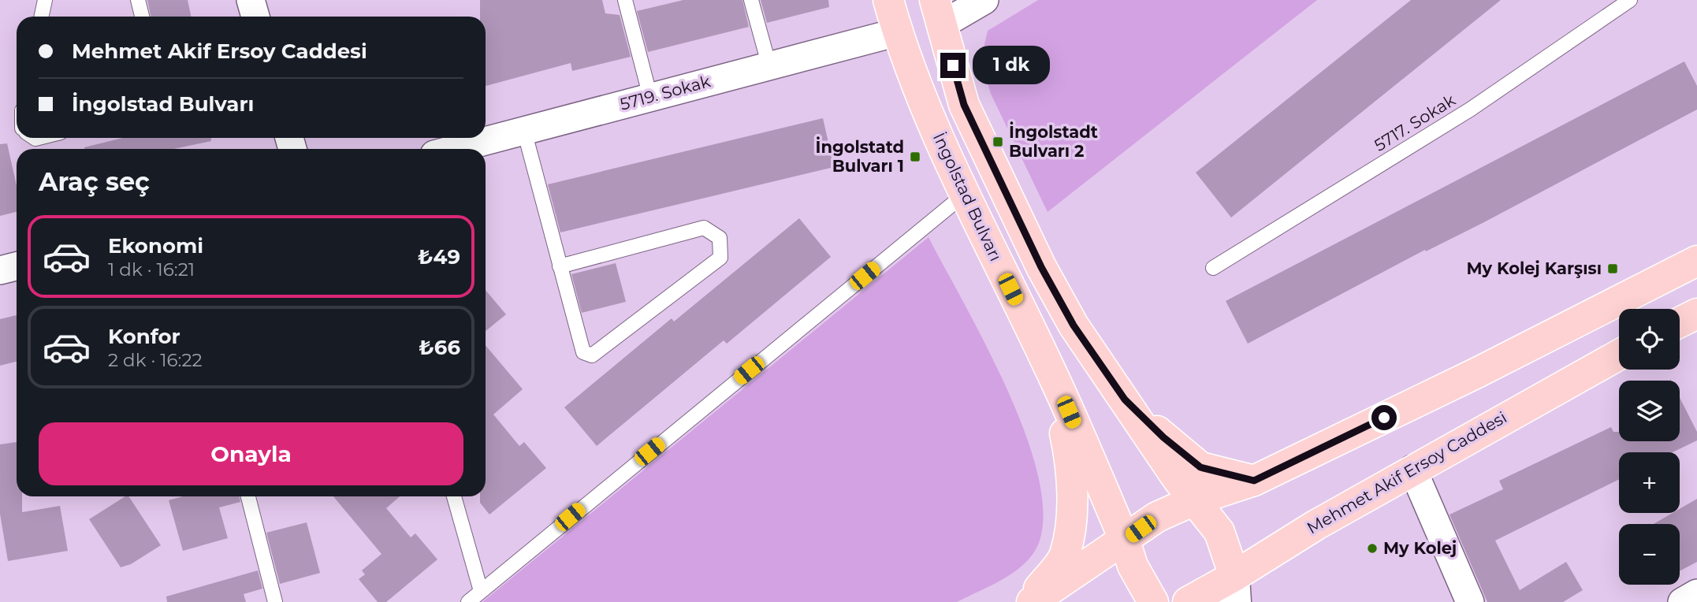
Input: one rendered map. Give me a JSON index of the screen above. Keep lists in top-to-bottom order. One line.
{"streets":{"main road":["İngolstad Bulvarı","Mehmet Akif Ersoy Caddesi"],"street":["5719. Sokak"],"lane":["5717. Sokak"]},"crossings":[["5719. Sokak","İngolstad Bulvarı"]],"places":{"transit":["İngolstadt Bulvarı 2","İngolstatd Bulvarı 1","My Kolej Karşısı"],"other":["My Kolej"]},"page":{"banner":["Mehmet Akif Ersoy Caddesi","İngolstad Bulvarı"],"bubble":"1 dk","heading":"Araç seç","list":[{"name":"Ekonomi","note":"1 dk · 16:21","value":"₺49"},{"name":"Konfor","note":"2 dk · 16:22","value":"₺66"}],"map_buttons":["+","−"],"buttons":"Onayla"}}
